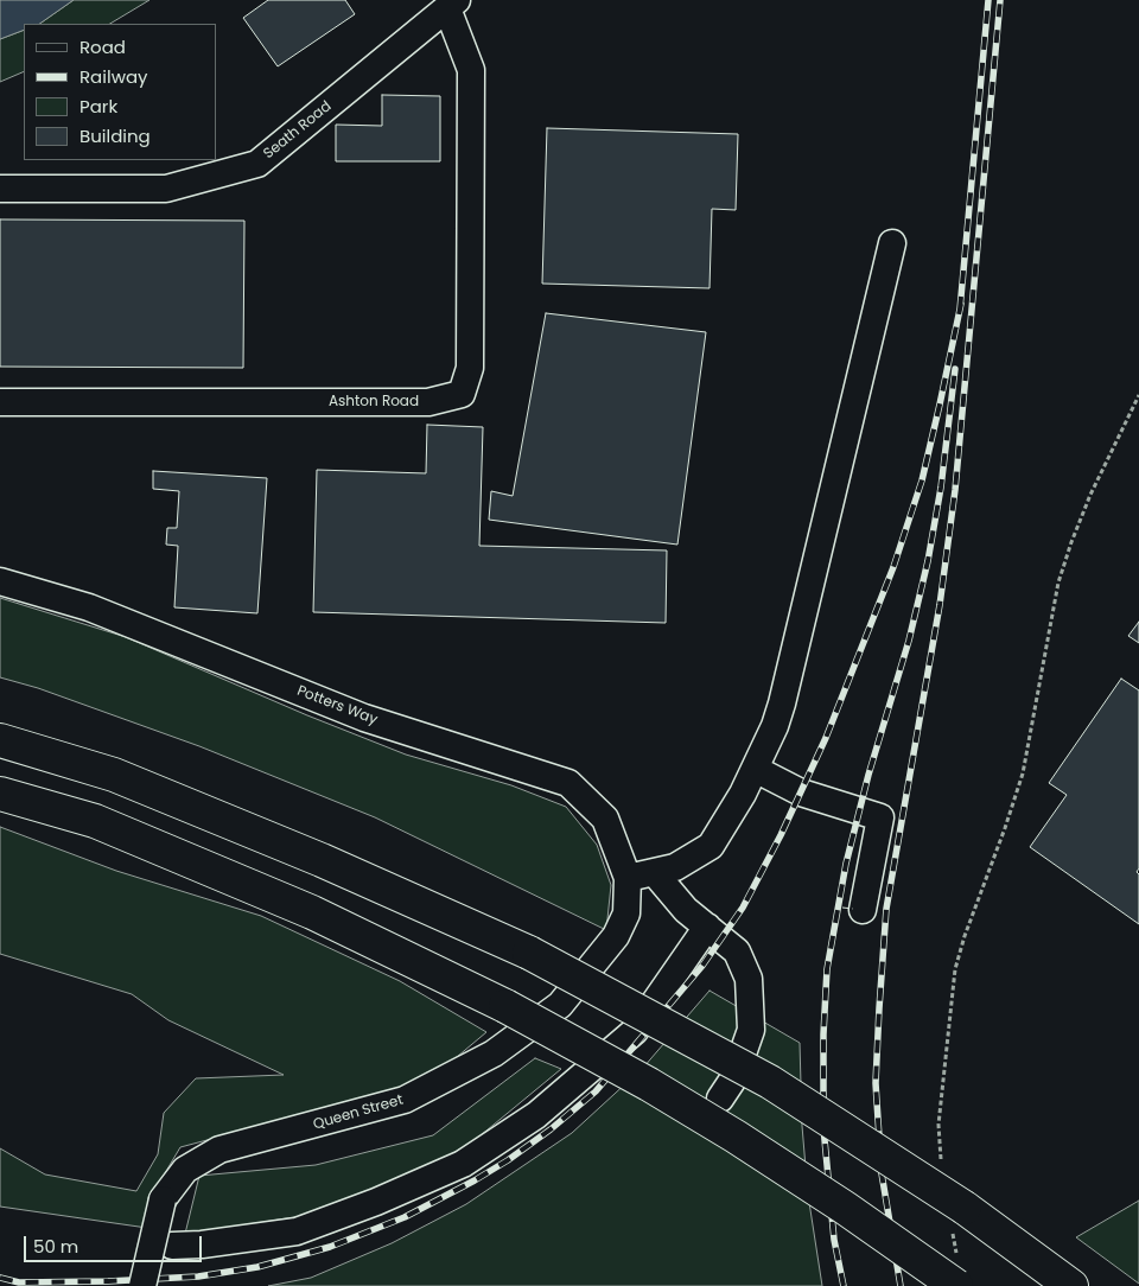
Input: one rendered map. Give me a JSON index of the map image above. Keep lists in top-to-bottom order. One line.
{"streets":{"street":["Seath Road","Ashton Road","Potters Way","Queen Street"]},"crossings":[["Seath Road","Ashton Road"],["Potters Way","Queen Street"]],"legend":["Road","Railway","Park","Building"],"scale_bar":"50 m"}
